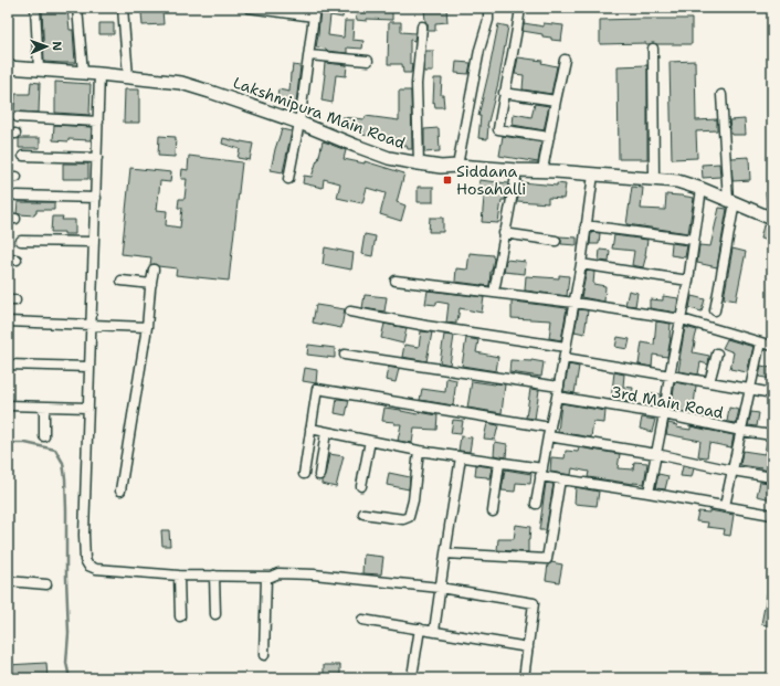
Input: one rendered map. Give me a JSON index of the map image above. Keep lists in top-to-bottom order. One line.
{"streets":{"main road":["Lakshmipura Main Road"],"street":["3rd Main Road"]},"places":{"transit":["Siddana Hosahalli"]},"north":"right"}
